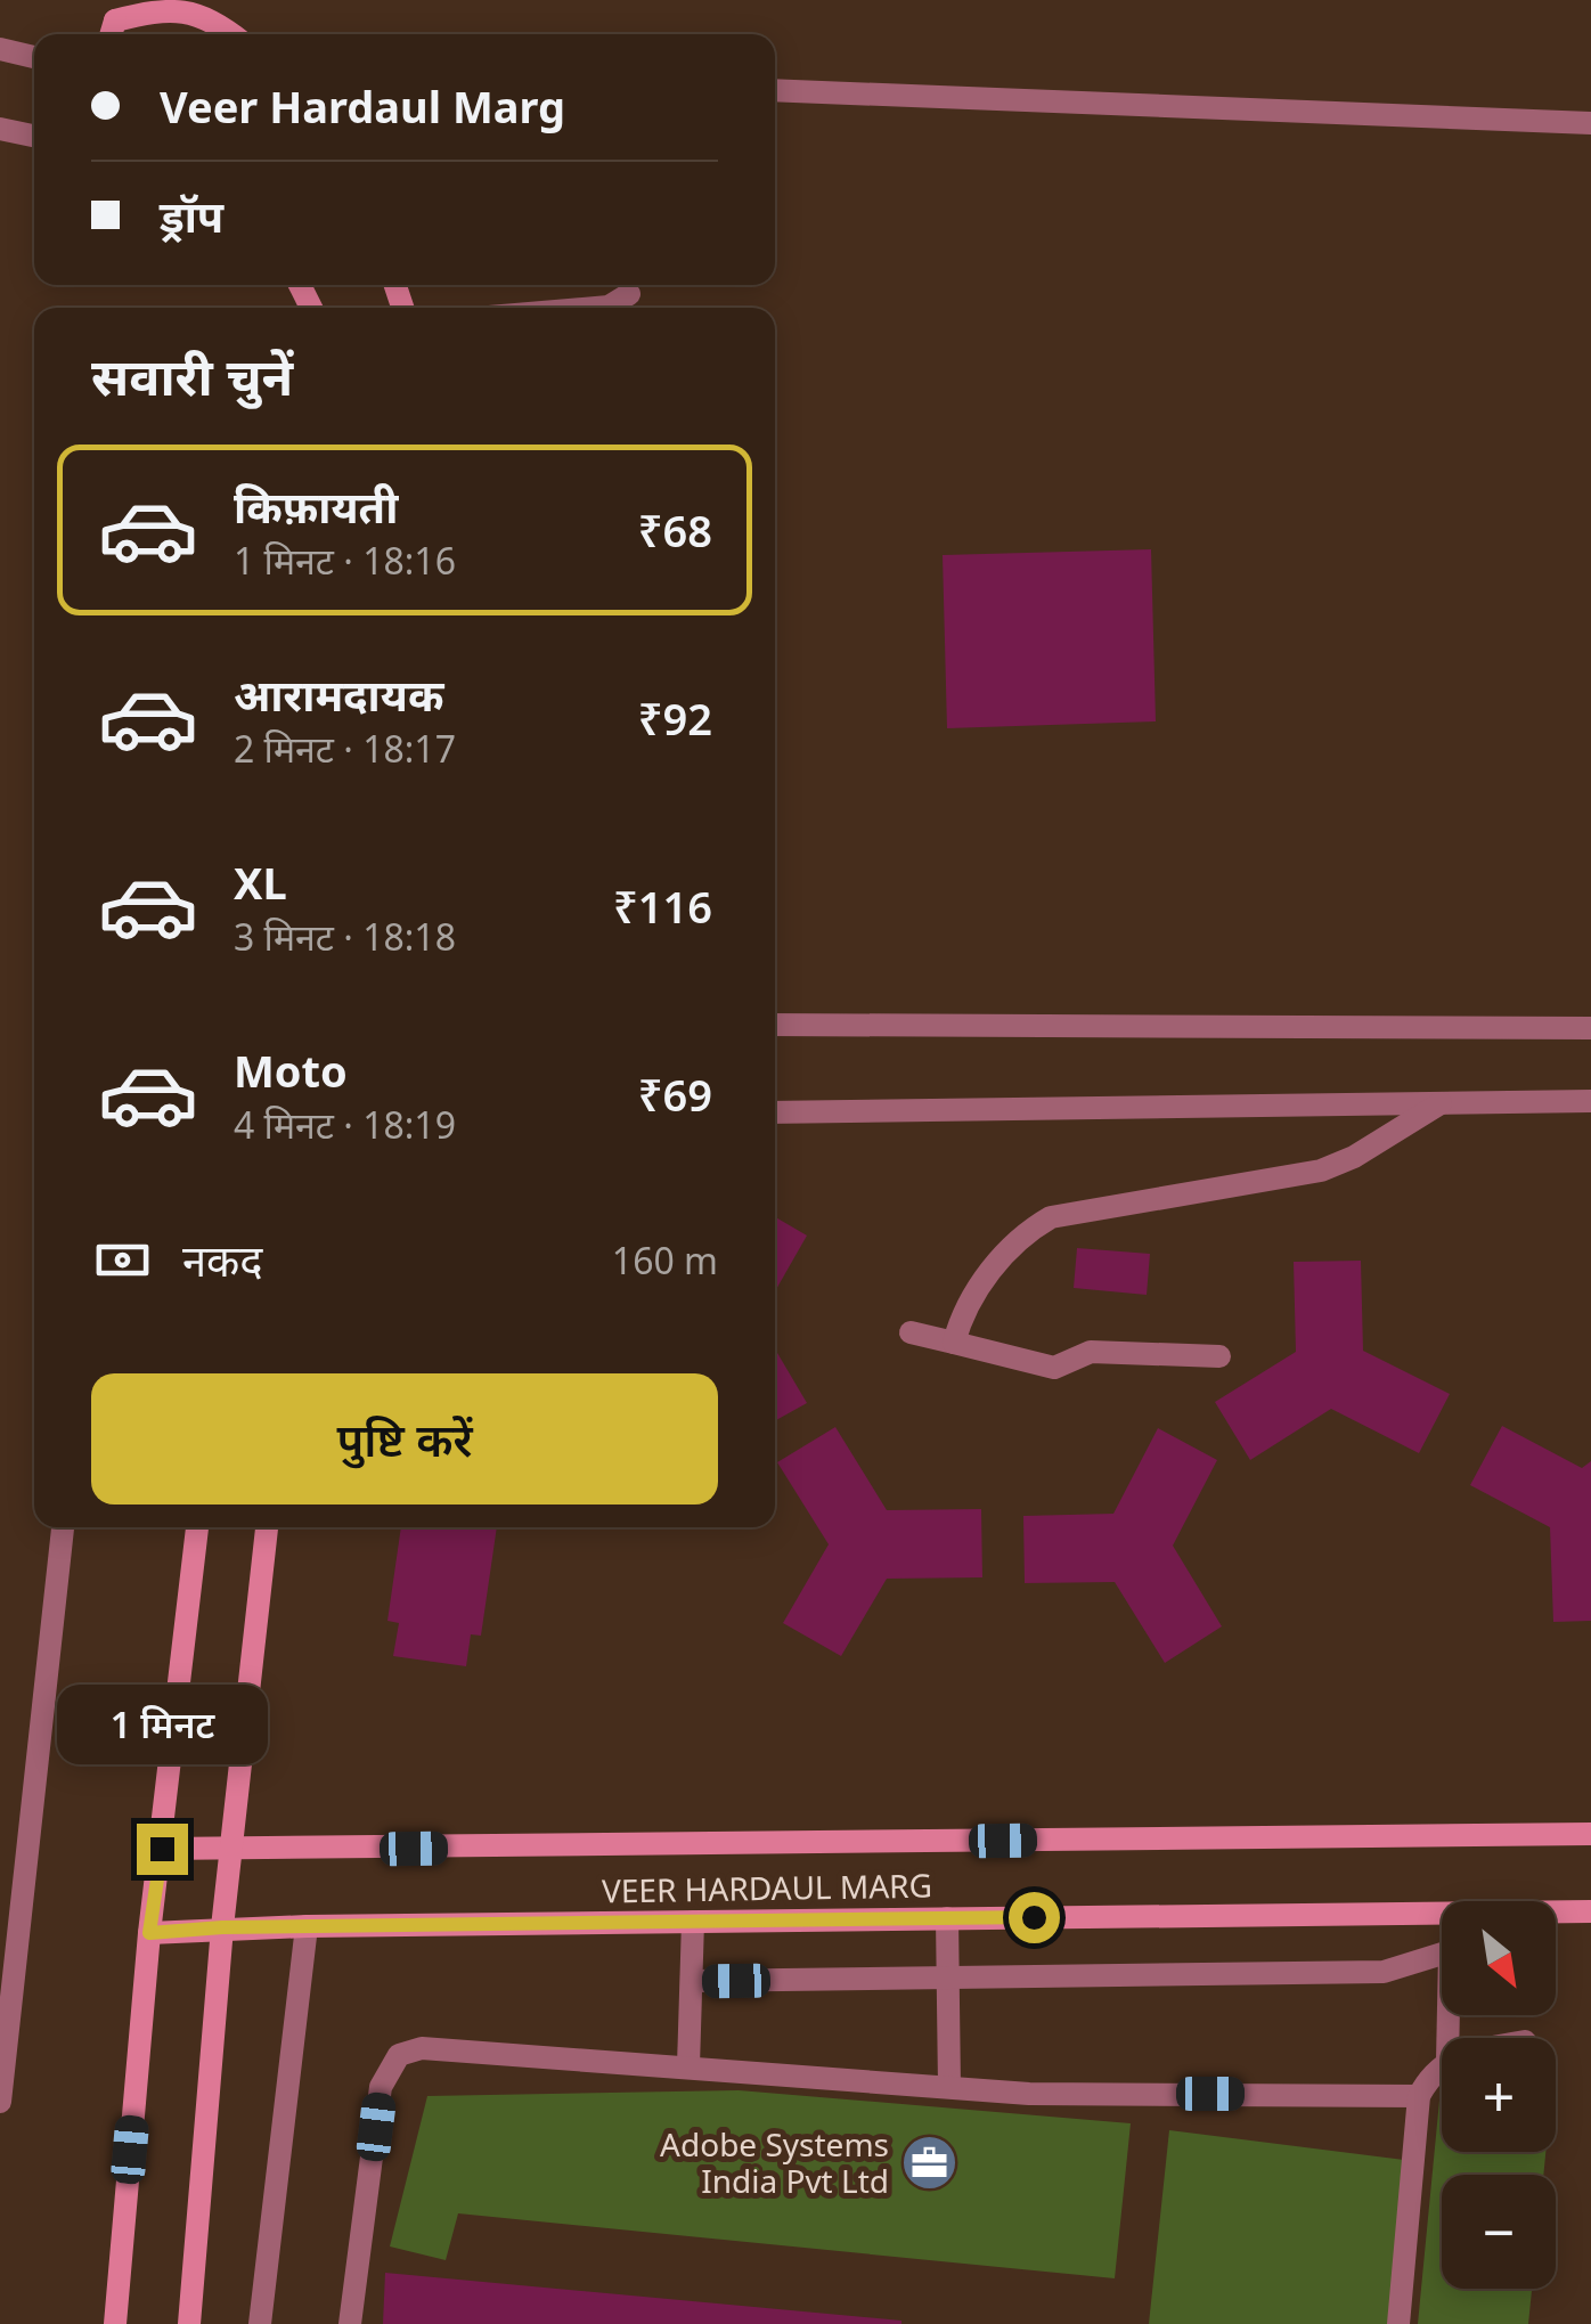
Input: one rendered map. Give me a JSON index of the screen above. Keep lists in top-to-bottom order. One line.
{"streets":{"street":["VEER HARDAUL MARG"]},"places":{"office":["Adobe Systems India Pvt Ltd"]},"north":"bottom right","page":{"banner":["Veer Hardaul Marg","ड्रॉप"],"heading":"सवारी चुनें","list":[{"name":"किफ़ायती","note":"1 मिनट · 18:16","value":"₹68"},{"name":"आरामदायक","note":"2 मिनट · 18:17","value":"₹92"},{"name":"XL","note":"3 मिनट · 18:18","value":"₹116"},{"name":"Moto","note":"4 मिनट · 18:19","value":"₹69"}],"pay":["नकद","160 m"],"buttons":"पुष्टि करें","bubble":"1 मिनट","map_buttons":["+","−"]}}
